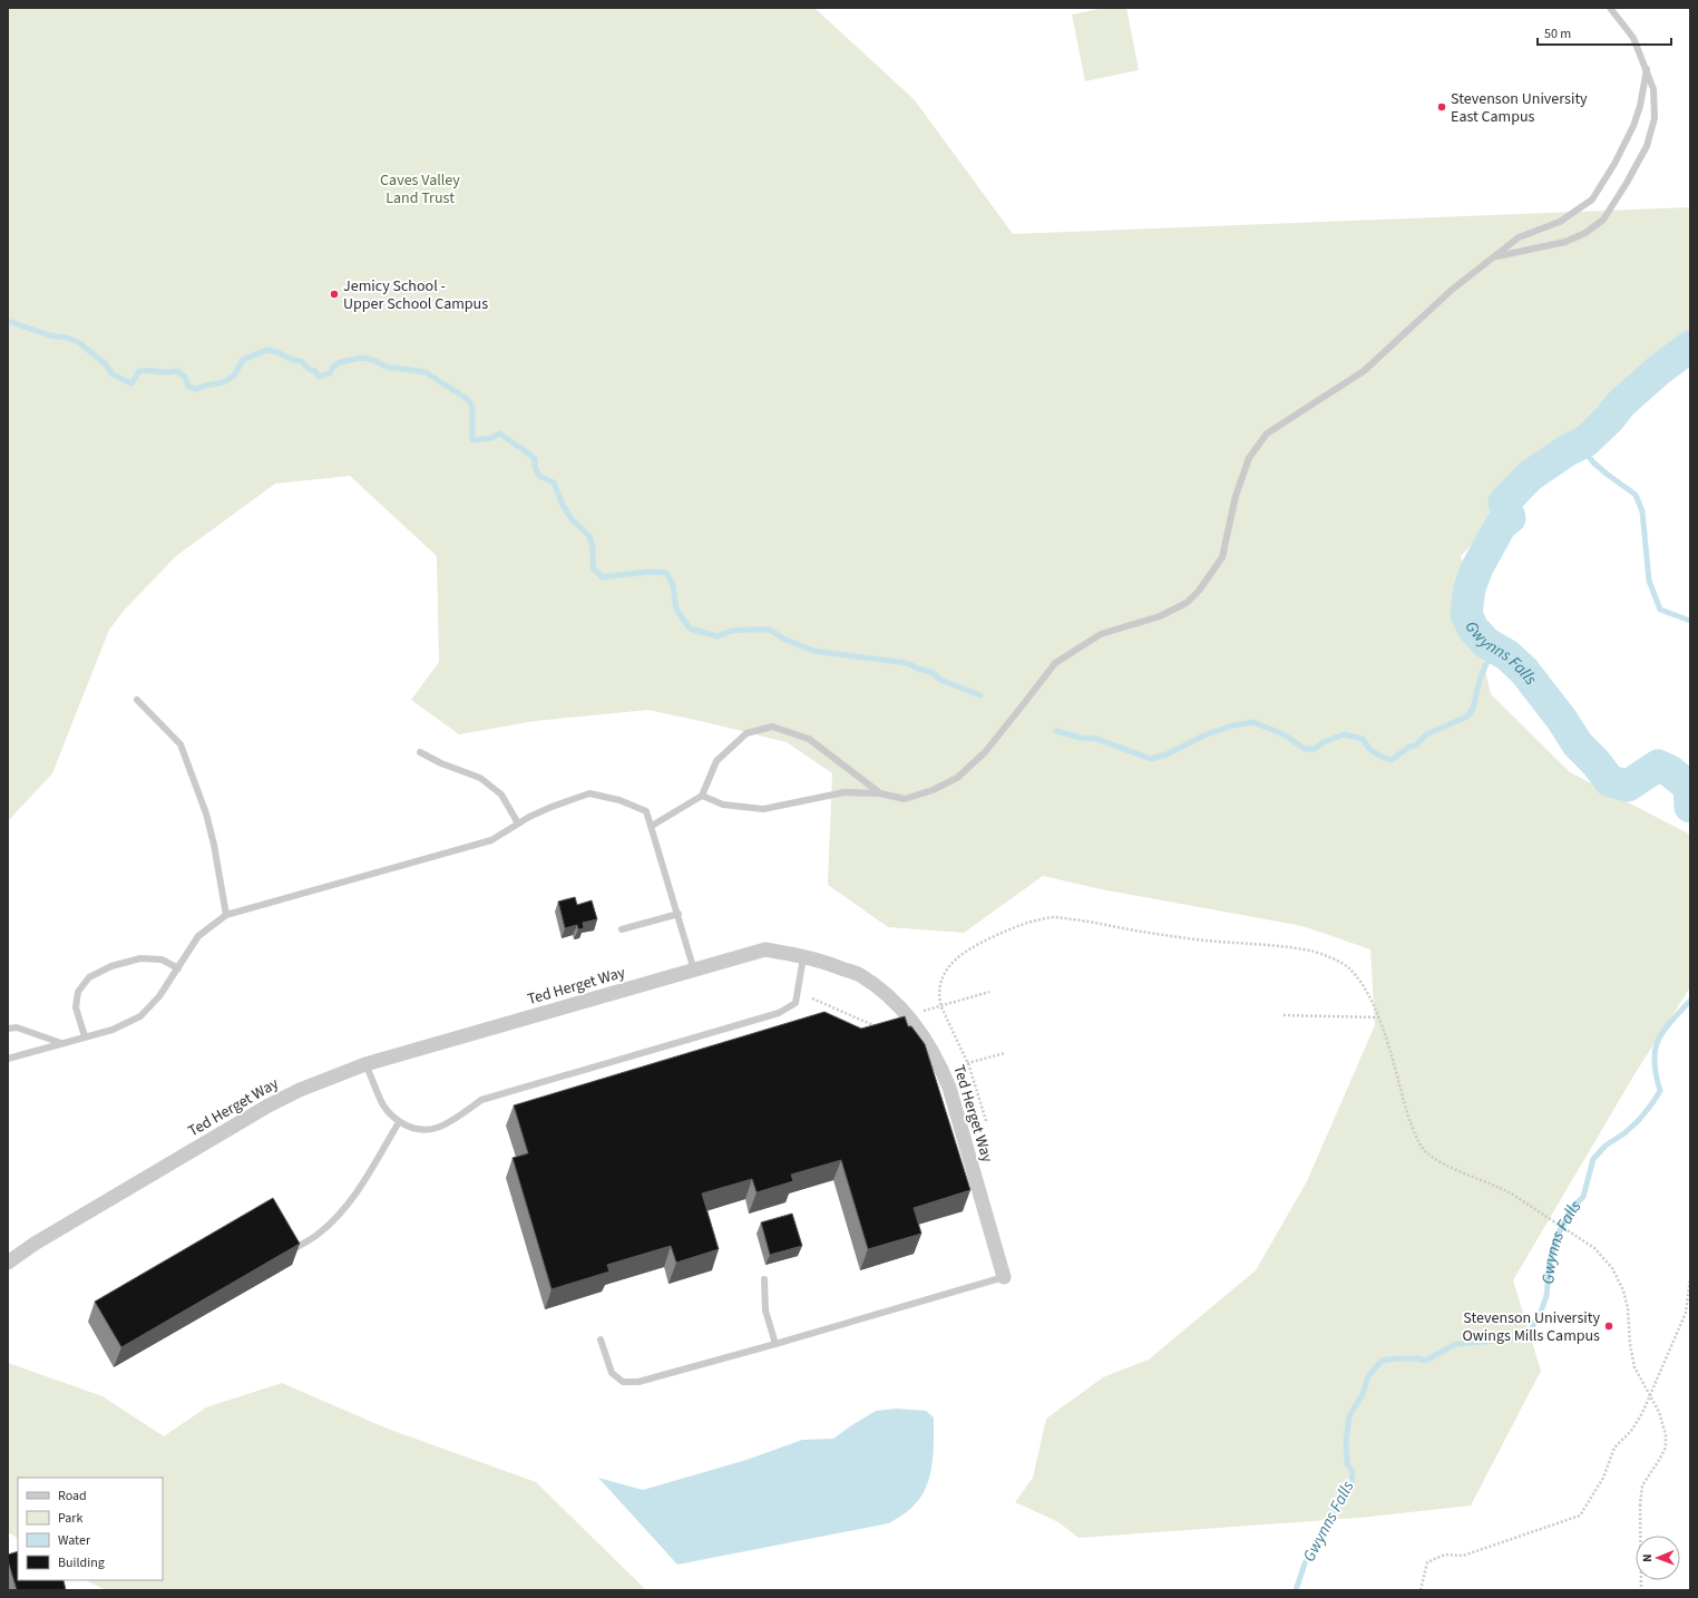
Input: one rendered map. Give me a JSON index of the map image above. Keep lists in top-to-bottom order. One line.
{"streets":{"street":["Ted Herget Way"]},"water":["Gwynns Falls"],"parks":["Caves Valley Land Trust"],"places":["Stevenson University East Campus","Jemicy School - Upper School Campus","Stevenson University Owings Mills Campus"],"legend":["Road","Park","Water","Building"],"scale_bar":"50 m","north":"left"}
